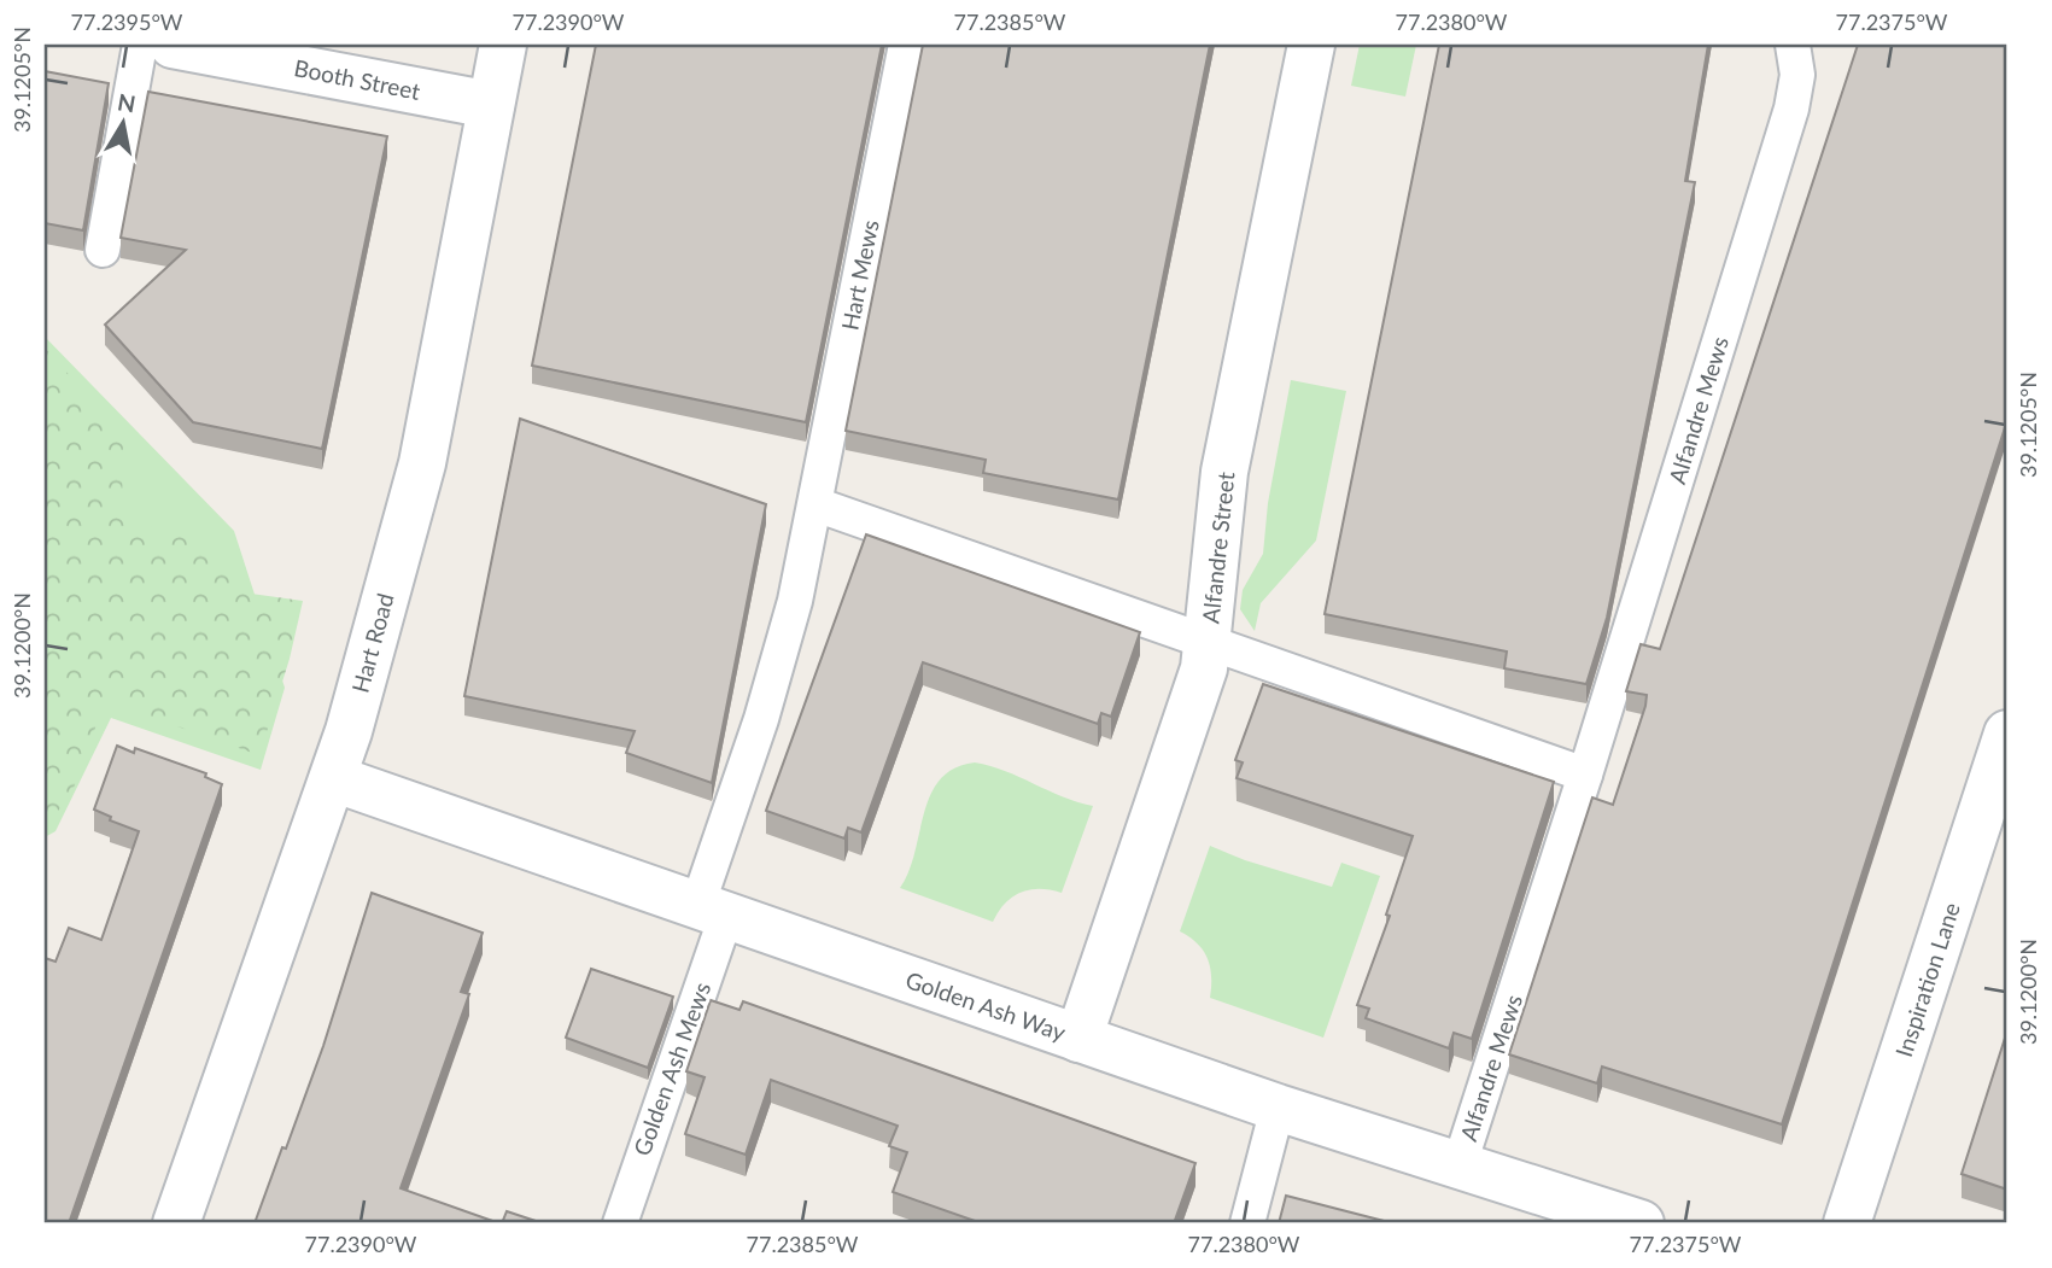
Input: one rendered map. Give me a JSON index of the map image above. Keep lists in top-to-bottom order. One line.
{"streets":{"street":["Booth Street","Alfandre Street","Hart Road","Inspiration Lane","Golden Ash Way"],"lane":["Hart Mews","Alfandre Mews","Golden Ash Mews"]},"crossings":[["Booth Street","Hart Road"],["Hart Mews","Golden Ash Way"],["Hart Mews","Golden Ash Mews"],["Alfandre Mews","Golden Ash Way"],["Alfandre Street","Golden Ash Way"],["Hart Road","Golden Ash Way"],["Golden Ash Way","Golden Ash Mews"]],"north":"top","coordinates":["77.2395°W","77.2390°W","77.2385°W","77.2380°W","77.2375°W","39.1205°N","39.1200°N"]}
